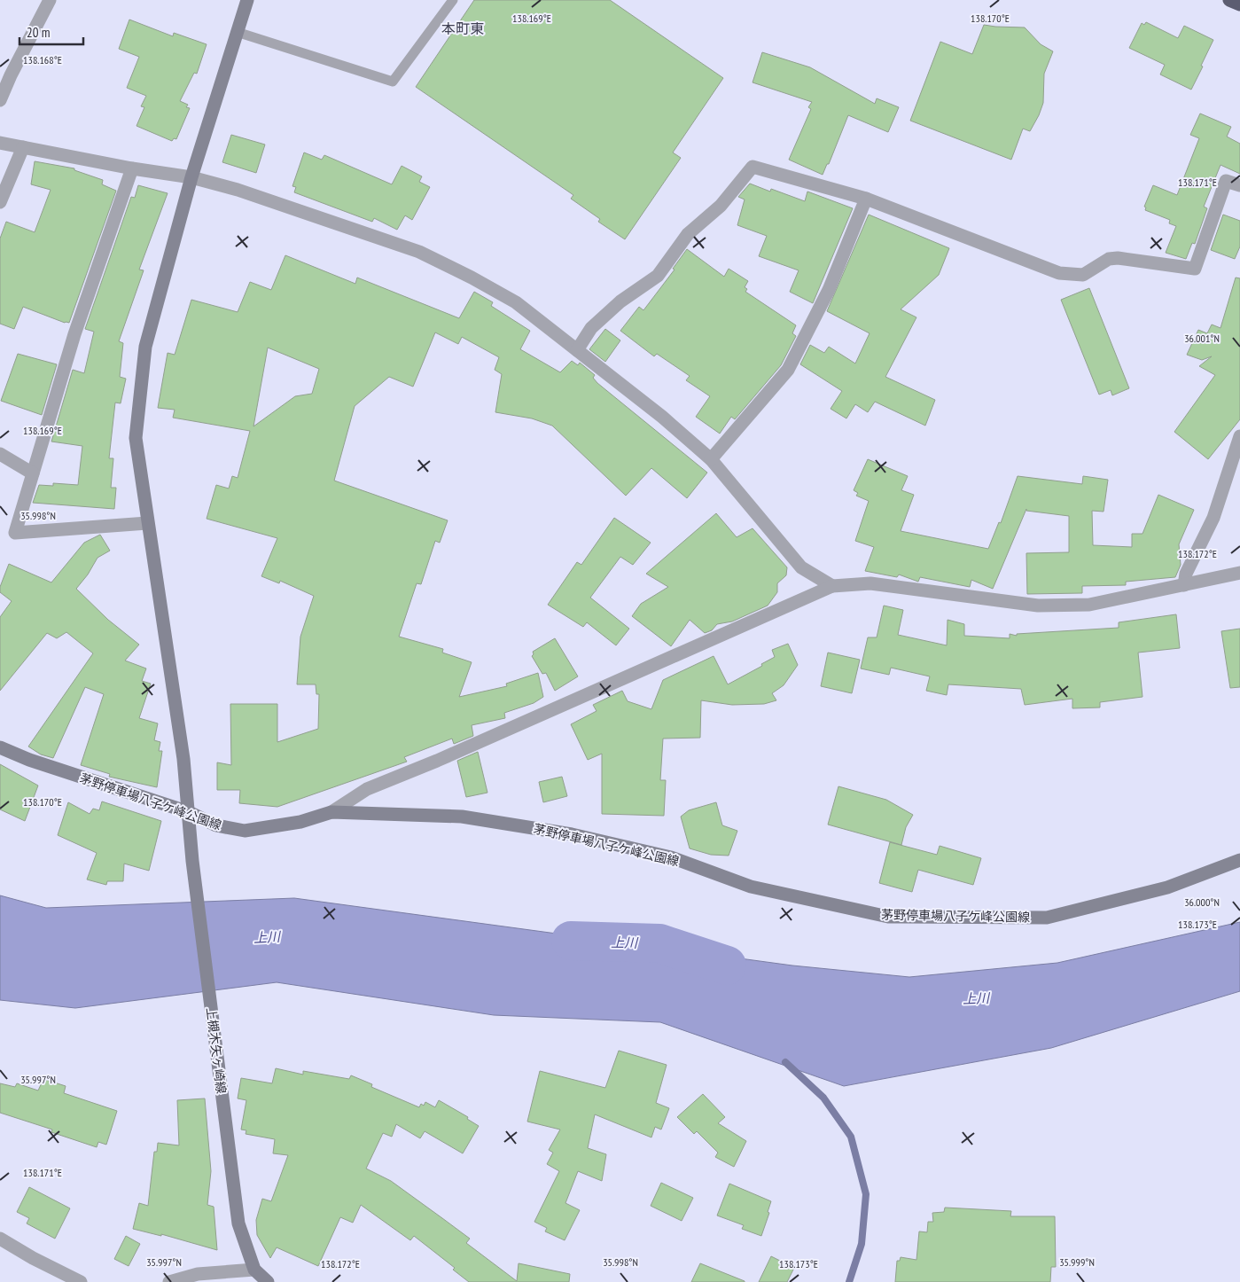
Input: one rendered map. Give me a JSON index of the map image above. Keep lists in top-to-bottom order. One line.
{"streets":{"main road":["茅野停車場八子ケ峰公園線","上槻木矢ヶ崎線"]},"crossings":[["茅野停車場八子ケ峰公園線","上槻木矢ヶ崎線"]],"districts":["本町東"],"water":["上川"],"scale_bar":"20 m","coordinates":["138.169°E","138.170°E","138.168°E","138.171°E","36.001°N","35.998°N","138.172°E","36.000°N","138.173°E","35.997°N","35.999°N"]}
